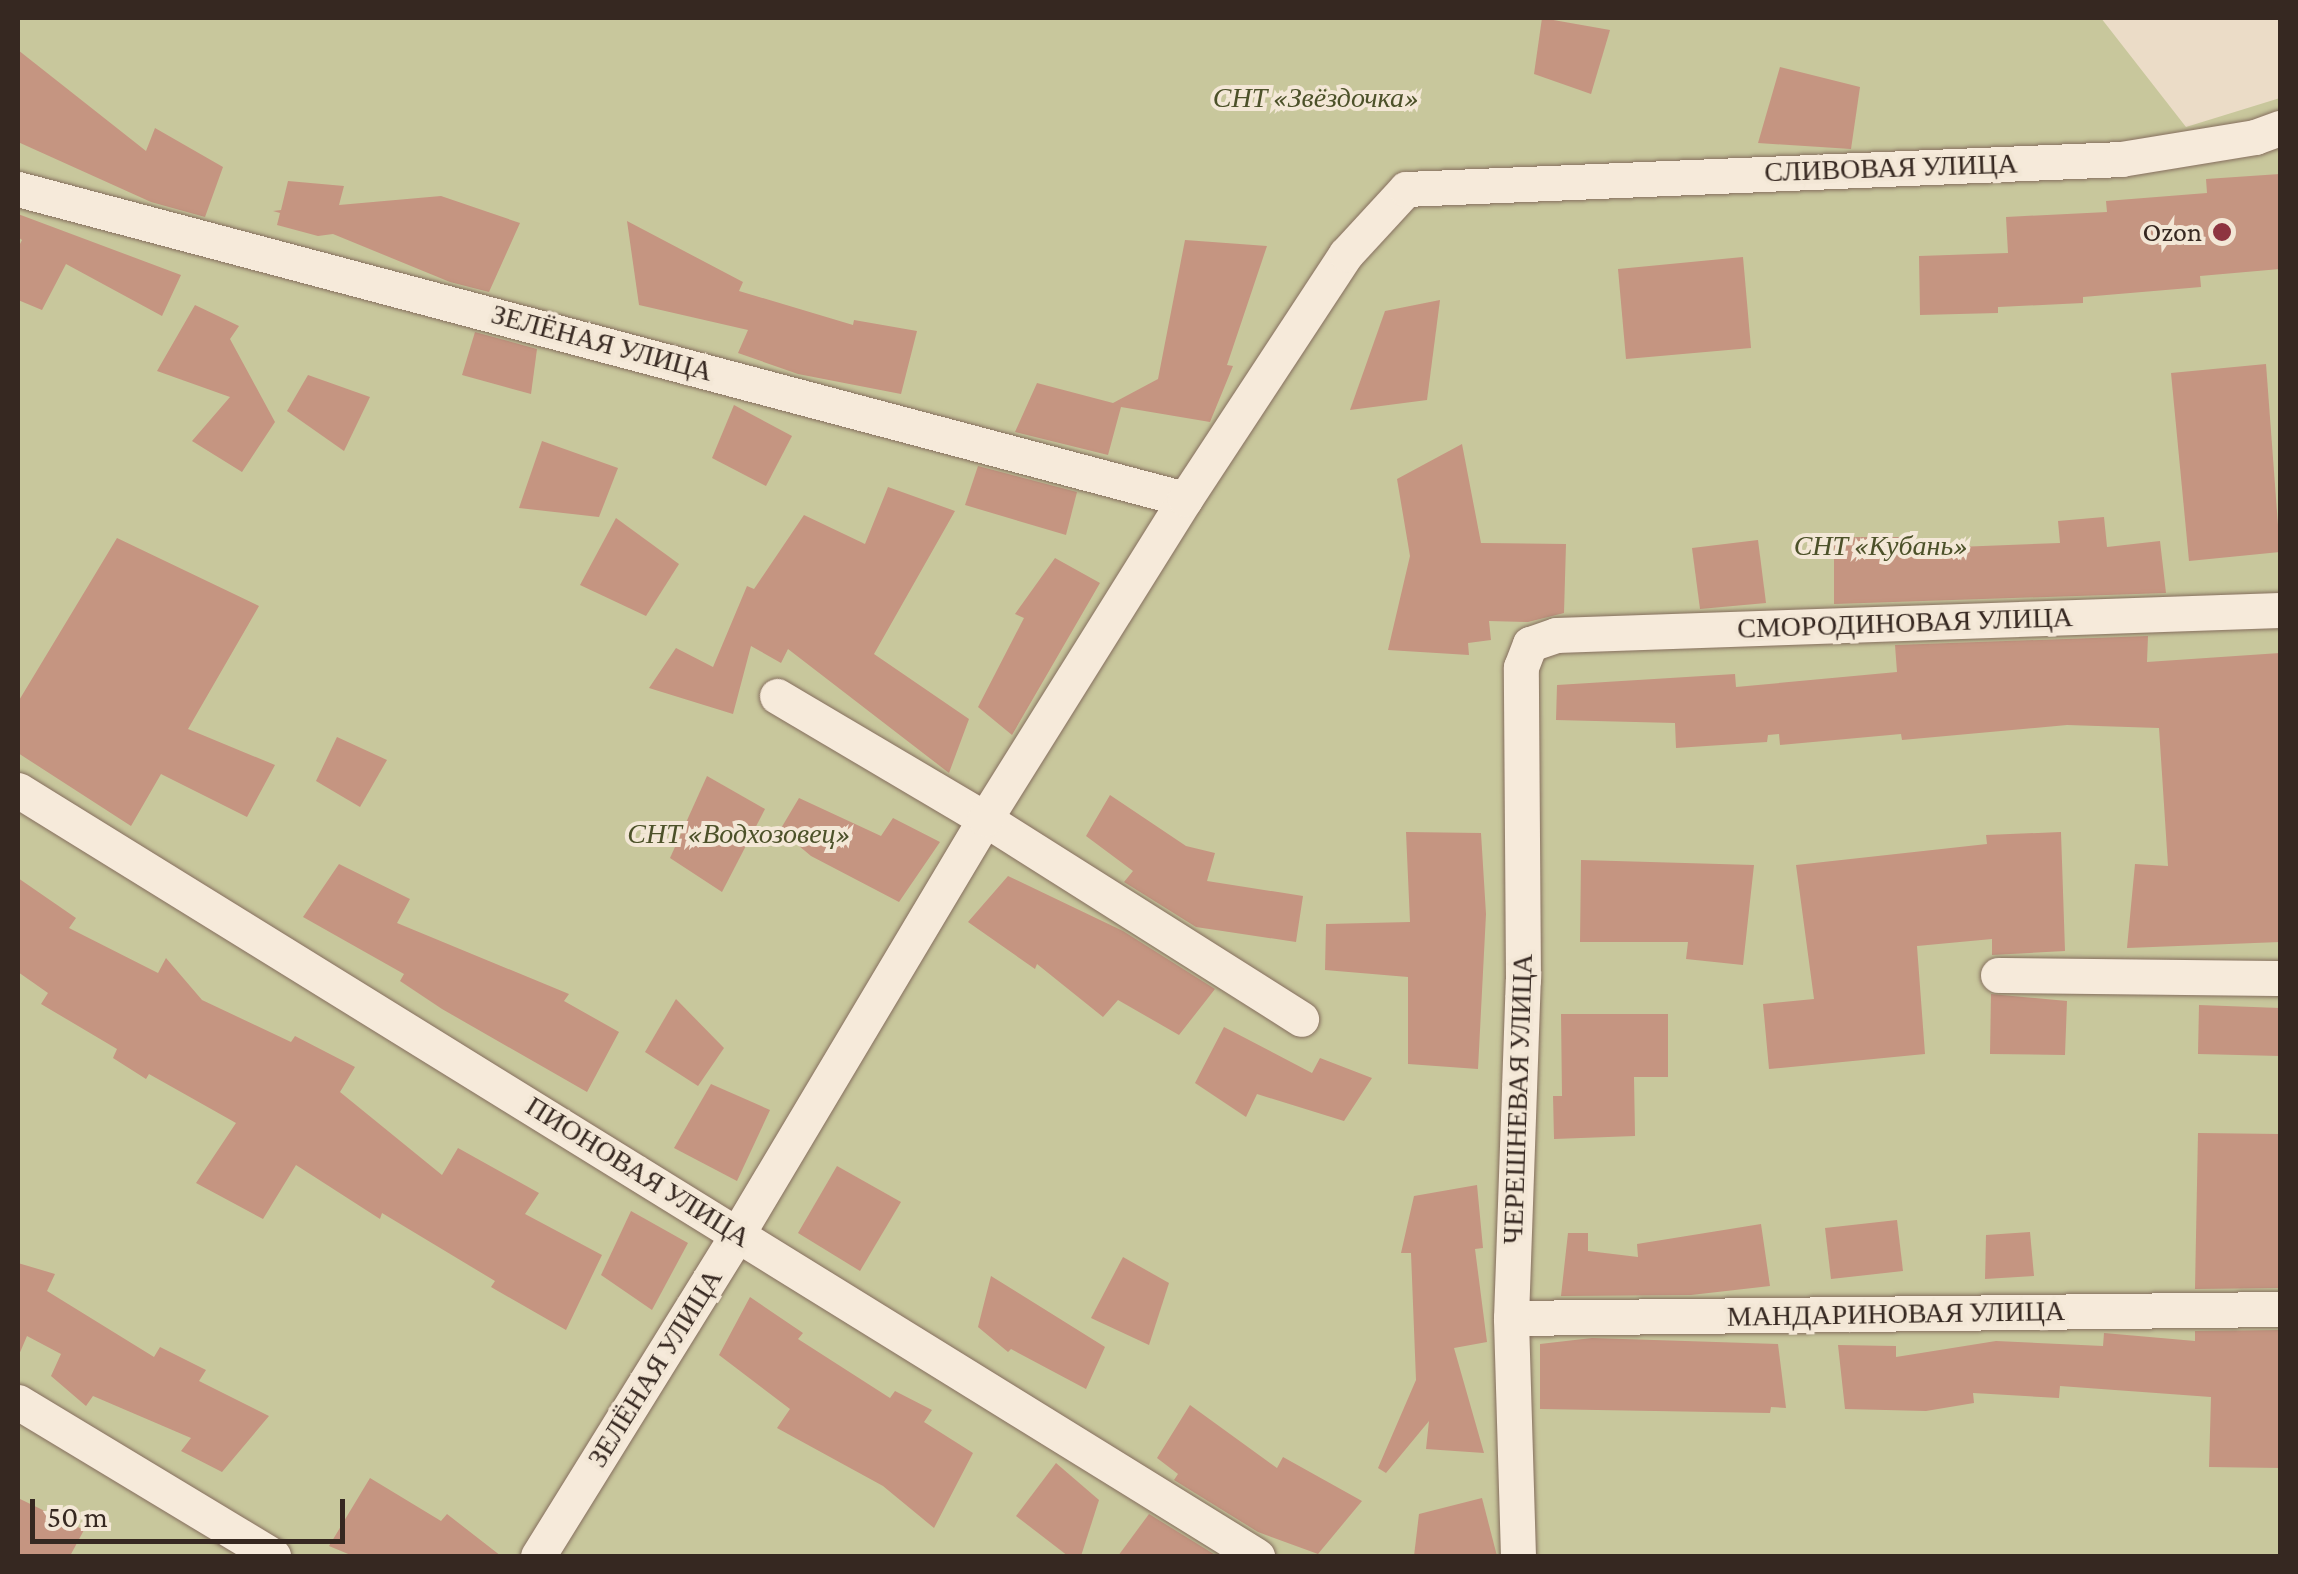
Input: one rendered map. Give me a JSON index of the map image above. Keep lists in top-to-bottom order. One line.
{"streets":{"street":["СЛИВОВАЯ УЛИЦА","ЗЕЛЁНАЯ УЛИЦА","СМОРОДИНОВАЯ УЛИЦА","ЧЕРЕШНЕВАЯ УЛИЦА","ПИОНОВАЯ УЛИЦА","МАНДАРИНОВАЯ УЛИЦА"]},"crossings":[["СЛИВОВАЯ УЛИЦА","ЗЕЛЁНАЯ УЛИЦА"],["ЗЕЛЁНАЯ УЛИЦА","ПИОНОВАЯ УЛИЦА"],["СМОРОДИНОВАЯ УЛИЦА","ЧЕРЕШНЕВАЯ УЛИЦА"],["ЧЕРЕШНЕВАЯ УЛИЦА","МАНДАРИНОВАЯ УЛИЦА"]],"parks":["СНТ «Звёздочка»","СНТ «Кубань»","СНТ «Водхозовец»"],"places":["Ozon"],"scale_bar":"50 m"}
